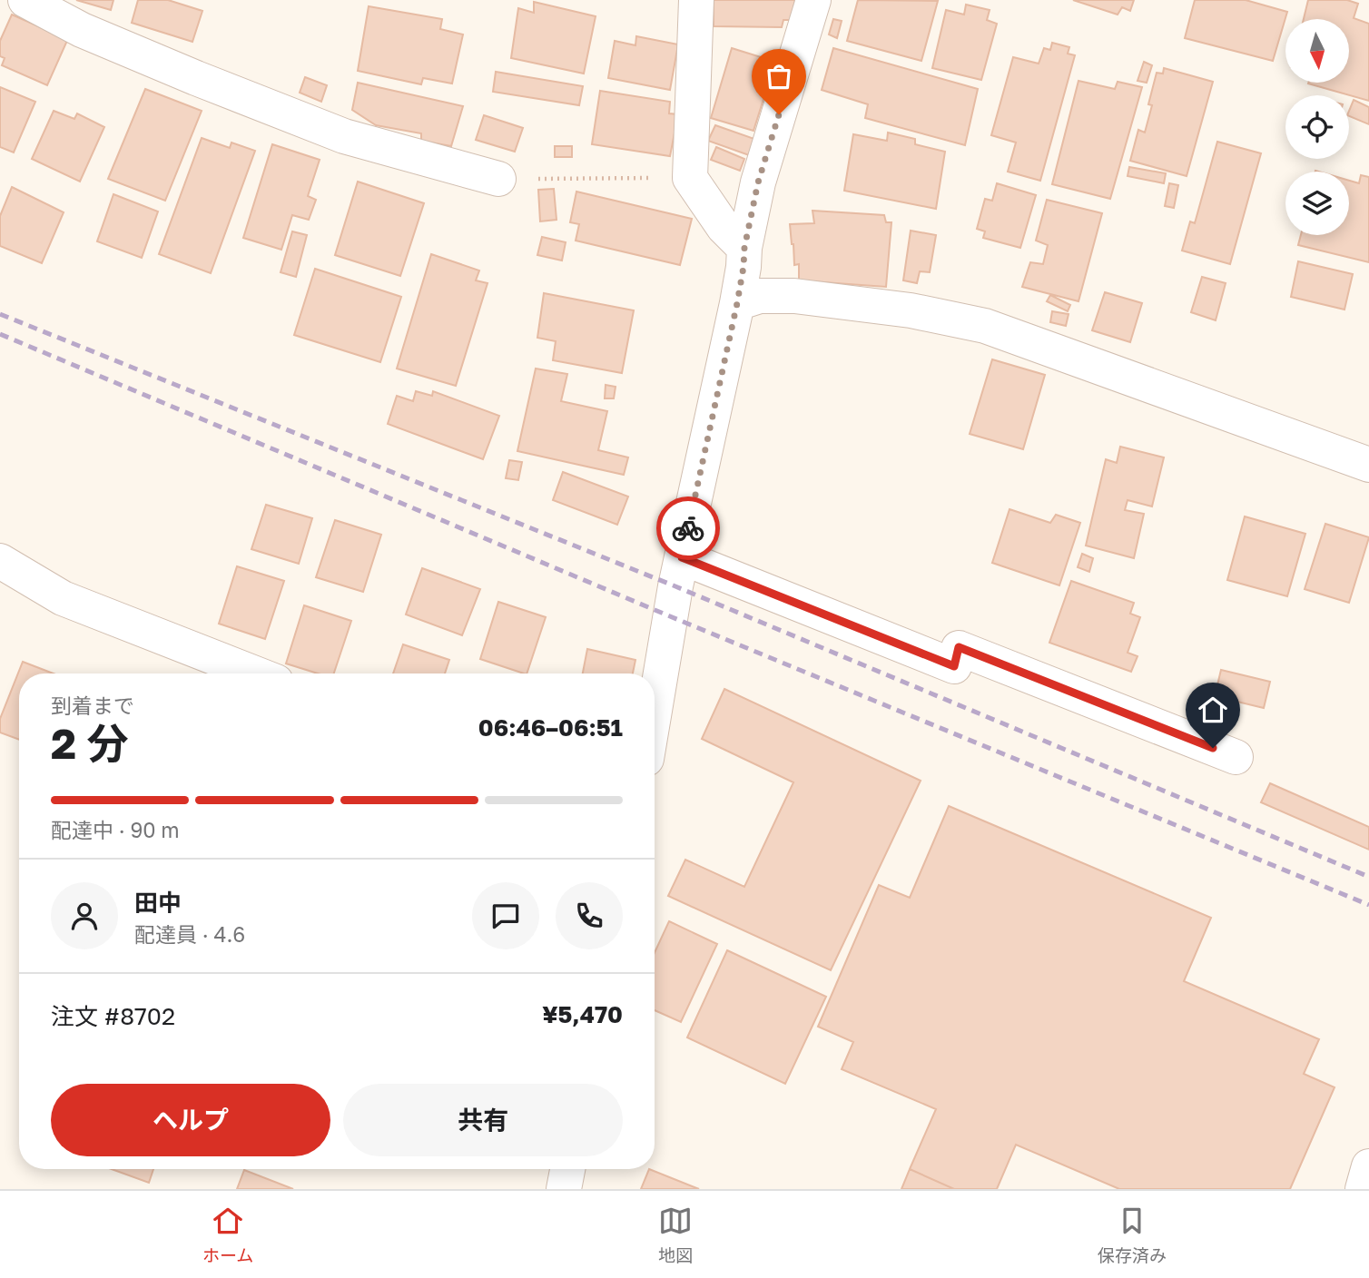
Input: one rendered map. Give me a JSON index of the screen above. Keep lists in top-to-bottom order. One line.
{"north":"bottom","page":{"heading":["2 分","到着まで","06:46–06:51"],"panel":["田中","配達員 · 4.6","注文 #8702","¥5,470"],"bar":"配達中 · 90 m","buttons":["ヘルプ","共有"],"tabs":["ホーム","地図","保存済み"]}}
